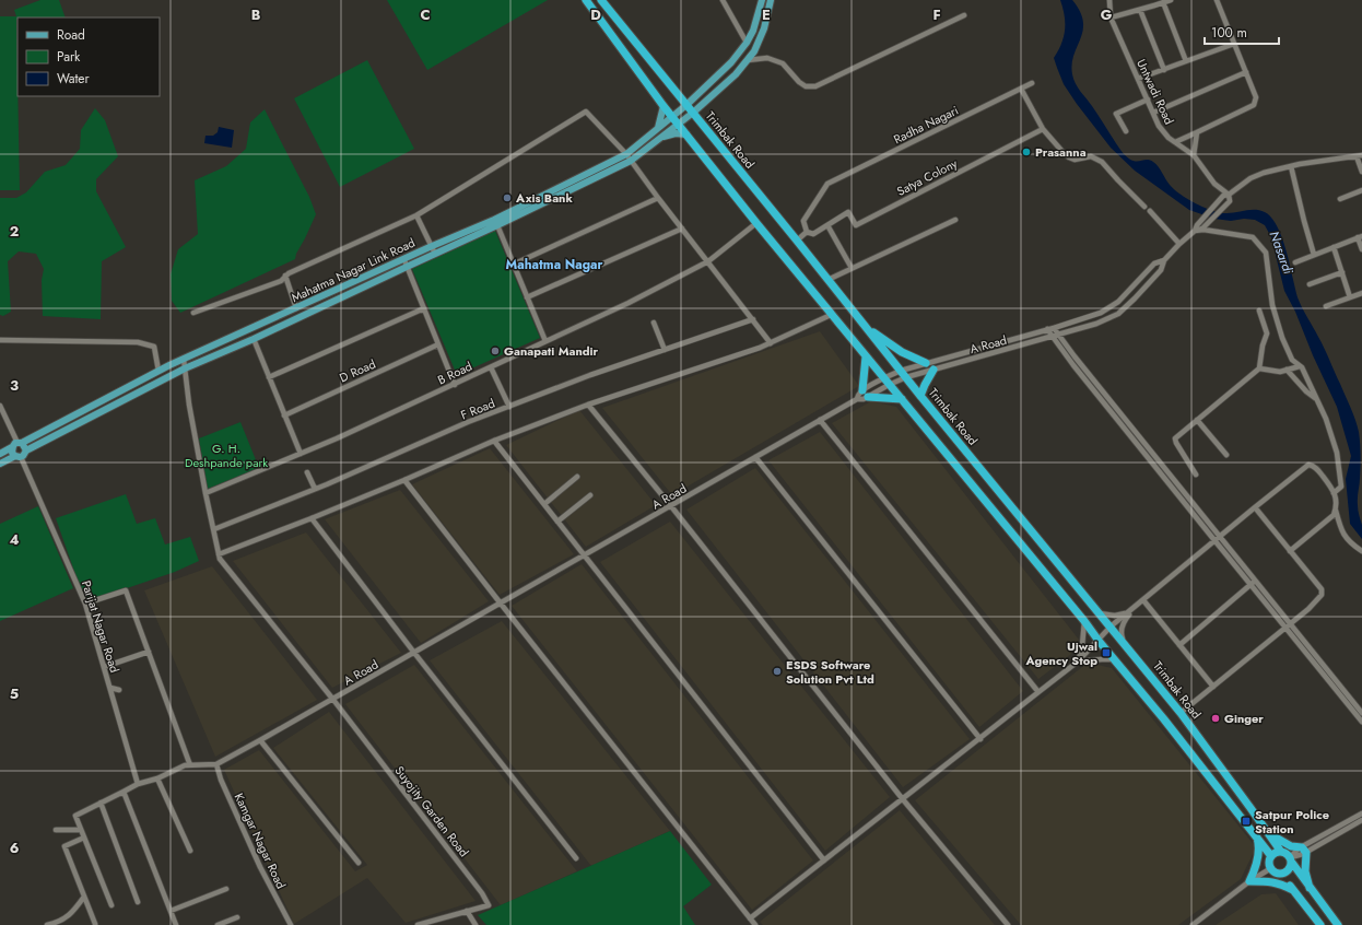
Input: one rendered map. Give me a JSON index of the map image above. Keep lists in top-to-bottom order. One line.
{"streets":{"highway":["Trimbak Road"],"main road":["Mahatma Nagar Link Road"],"street":["Untwadi Road","Radha Nagari","Satya Colony","A Road","D Road","B Road","F Road","Parijat Nagar Road","Suyojity Garden Road","Kamgar Nagar Road"]},"crossings":[["Trimbak Road","Mahatma Nagar Link Road"],["Trimbak Road","A Road"],["Mahatma Nagar Link Road","Parijat Nagar Road"],["A Road","Parijat Nagar Road"],["A Road","Suyojity Garden Road"],["A Road","Kamgar Nagar Road"]],"districts":["Mahatma Nagar"],"water":["Nasardi"],"parks":["G. H. Deshpande park"],"places":{"other":["Prasanna","Axis Bank","Ganapati Mandir","ESDS Software Solution Pvt Ltd","Ginger"],"transit":["Ujwal Agency Stop","Satpur Police Station"]},"legend":["Road","Park","Water"],"scale_bar":"100 m","grid":{"columns":["B","C","D","E","F","G"],"rows":["2","3","4","5","6"]}}
